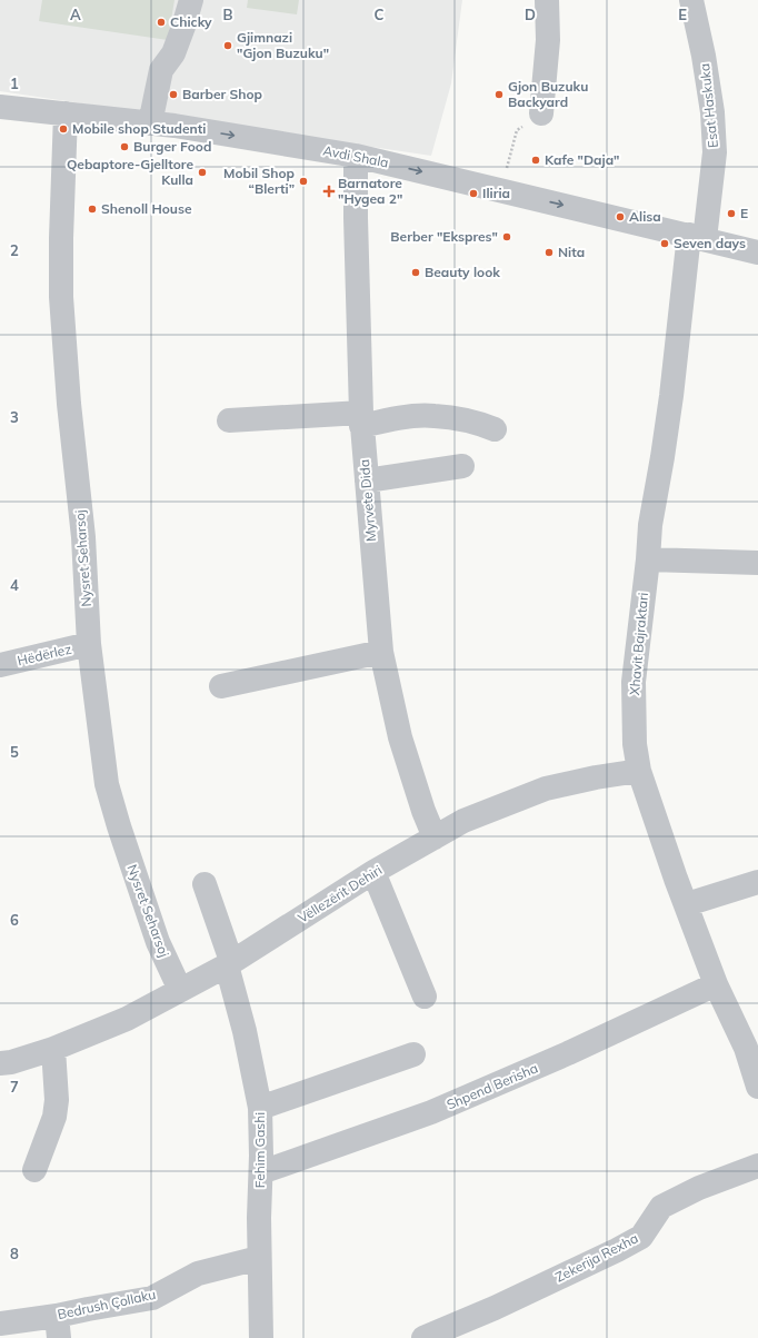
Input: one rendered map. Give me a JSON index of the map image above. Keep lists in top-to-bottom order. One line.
{"streets":{"street":["Esat Haskuka","Avdi Shala","Myrvete Dida","Nysret Seharsoj","Xhavit Bajraktari","Hëdërlez","Vëllezërit Dehiri","Shpend Berisha","Fehim Gashi","Zekerija Rexha","Bedrush Çollaku"]},"crossings":[["Esat Haskuka","Avdi Shala"],["Esat Haskuka","Xhavit Bajraktari"],["Avdi Shala","Myrvete Dida"],["Avdi Shala","Nysret Seharsoj"],["Avdi Shala","Xhavit Bajraktari"],["Myrvete Dida","Vëllezërit Dehiri"],["Nysret Seharsoj","Hëdërlez"],["Nysret Seharsoj","Vëllezërit Dehiri"],["Xhavit Bajraktari","Vëllezërit Dehiri"],["Xhavit Bajraktari","Shpend Berisha"],["Vëllezërit Dehiri","Fehim Gashi"],["Shpend Berisha","Fehim Gashi"],["Fehim Gashi","Bedrush Çollaku"]],"one_way":["Avdi Shala"],"places":{"other":["Chicky","Gjimnazi \"Gjon Buzuku\"","Barber Shop","Gjon Buzuku Backyard","Mobile shop Studenti","Burger Food","Kafe \"Daja\"","Qebaptore-Gjelltore Kulla","Mobil Shop “Blerti”","Iliria","Shenoll House","E","Alisa","Berber \"Ekspres\"","Seven days","Nita","Beauty look"],"health":["Barnatore \"Hygea 2\""]},"grid":{"columns":["A","B","C","D","E"],"rows":["1","2","3","4","5","6","7","8"]}}
